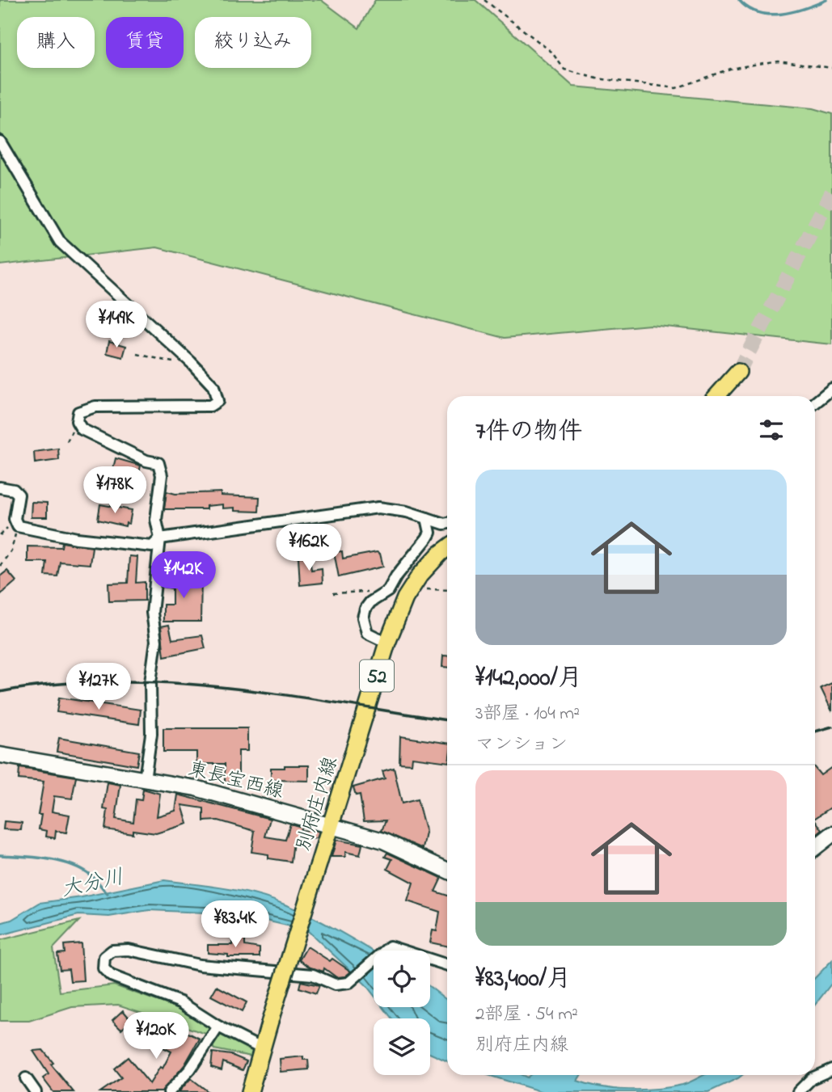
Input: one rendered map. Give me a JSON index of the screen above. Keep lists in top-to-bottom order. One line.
{"streets":{"main road":["52","東長宝西線","別府庄内線"]},"crossings":[["東長宝西線","別府庄内線"]],"water":["大分川"],"page":{"chip":["購入","賃貸","絞り込み"],"price":["¥149K","¥178K","¥162K","¥142K","¥127K","¥83.4K","¥120K"],"heading":"7件の物件","list":[{"name":"¥142,000/月","note":"3部屋 · 104 m² · マンション"},{"name":"¥83,400/月","note":"2部屋 · 54 m² · 別府庄内線"}]}}
